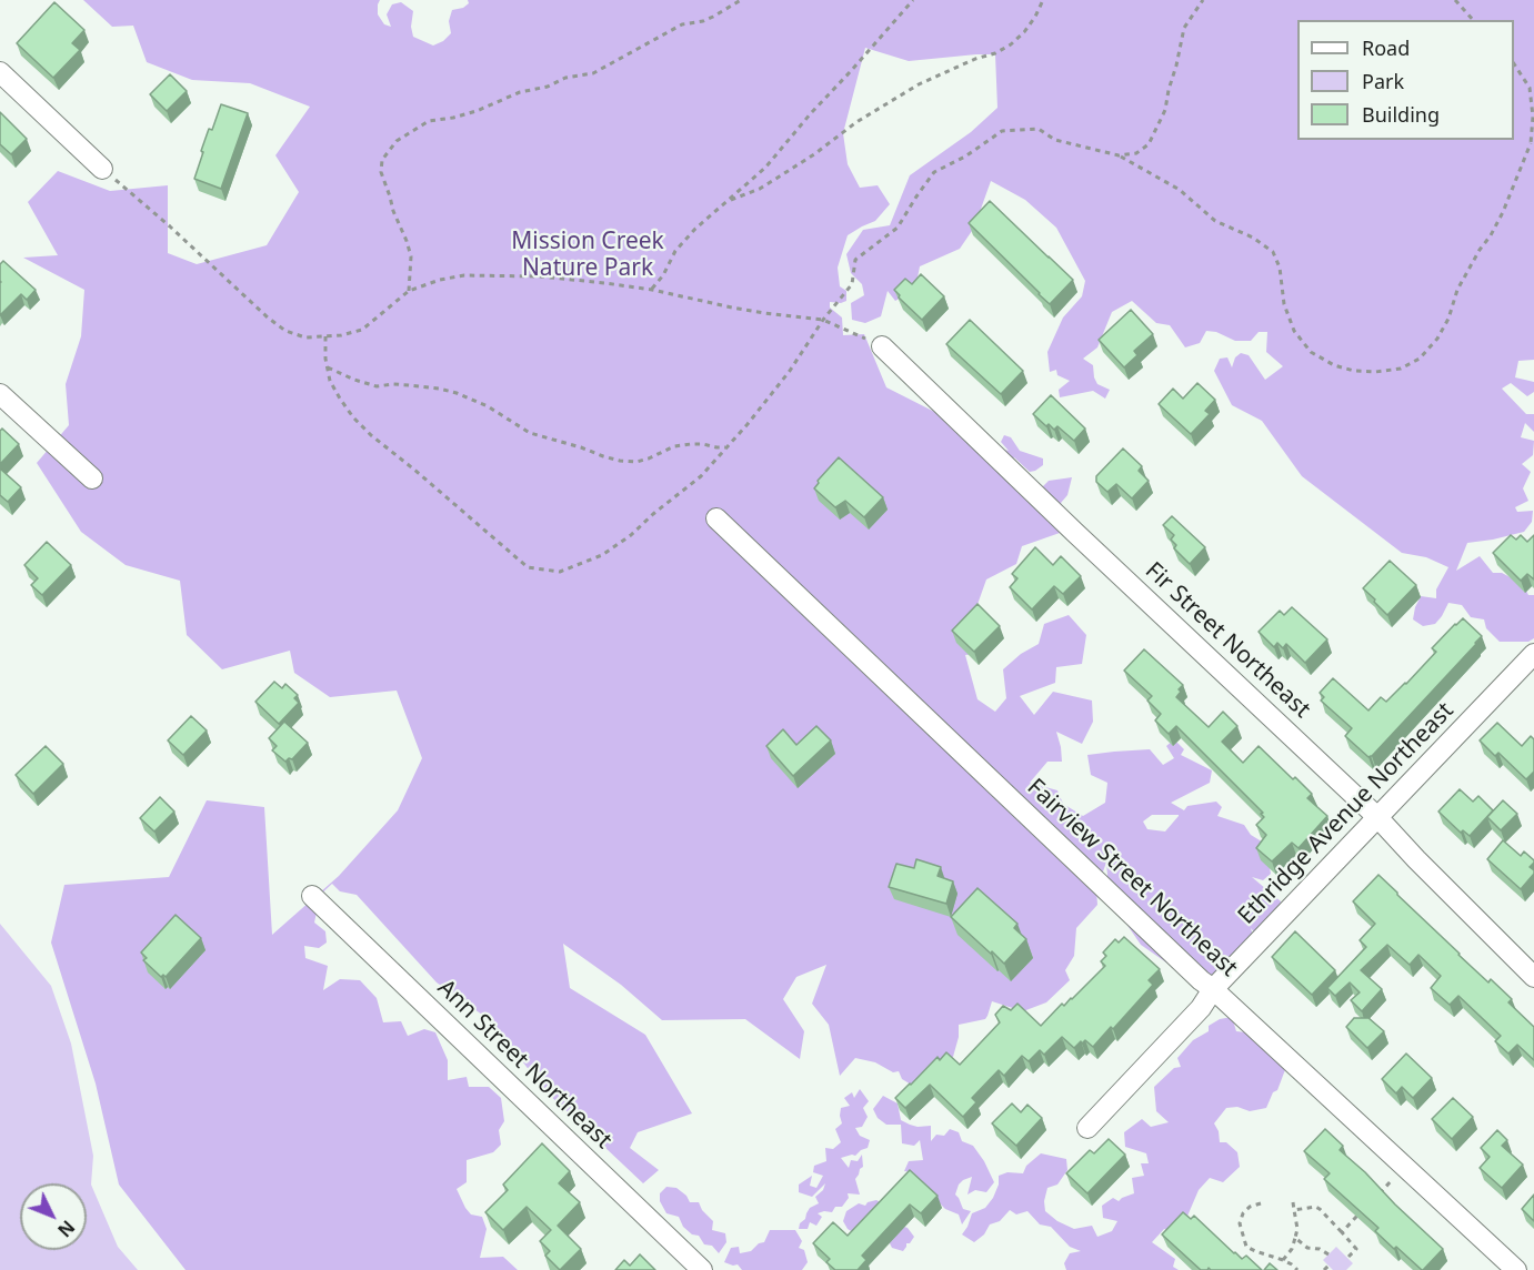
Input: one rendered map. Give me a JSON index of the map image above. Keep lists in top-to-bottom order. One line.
{"streets":{"street":["Fir Street Northeast","Ethridge Avenue Northeast","Fairview Street Northeast","Ann Street Northeast"]},"crossings":[["Fir Street Northeast","Ethridge Avenue Northeast"],["Ethridge Avenue Northeast","Fairview Street Northeast"]],"parks":["Mission Creek Nature Park"],"legend":["Road","Park","Building"],"north":"bottom right"}
